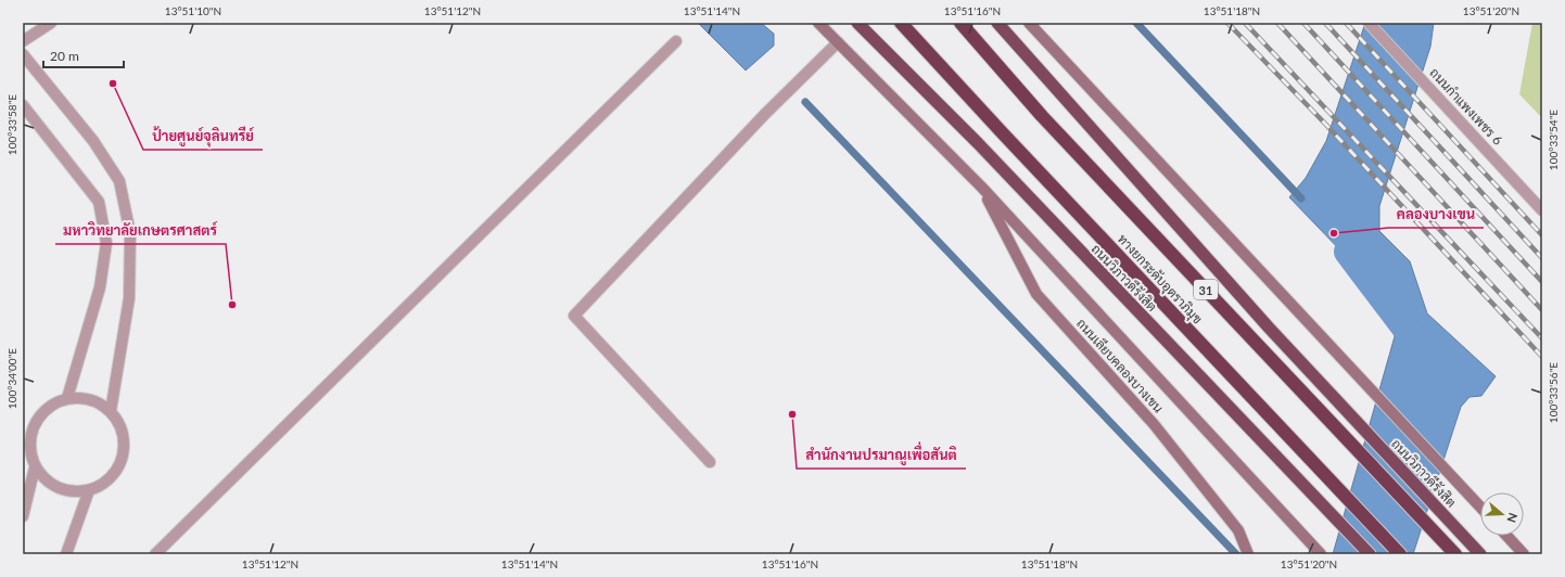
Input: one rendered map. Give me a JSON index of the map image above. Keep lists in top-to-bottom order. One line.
{"streets":{"highway":["ถนนวิภาวดีรังสิต","ทางยกระดับอุตราภิมุข","31"],"main road":["ถนนเลียบคลองบางเขน"],"street":["ถนนกำแพงเพชร 6"]},"places":["ป้ายศูนย์จุลินทรีย์","คลองบางเขน","มหาวิทยาลัยเกษตรศาสตร์","สำนักงานปรมาณูเพื่อสันติ"],"scale_bar":"20 m","north":"right","coordinates":["13°51'10\"N","13°51'12\"N","13°51'14\"N","13°51'16\"N","13°51'18\"N","13°51'20\"N","100°33'58\"E","100°33'54\"E","100°34'00\"E","100°33'56\"E"]}
